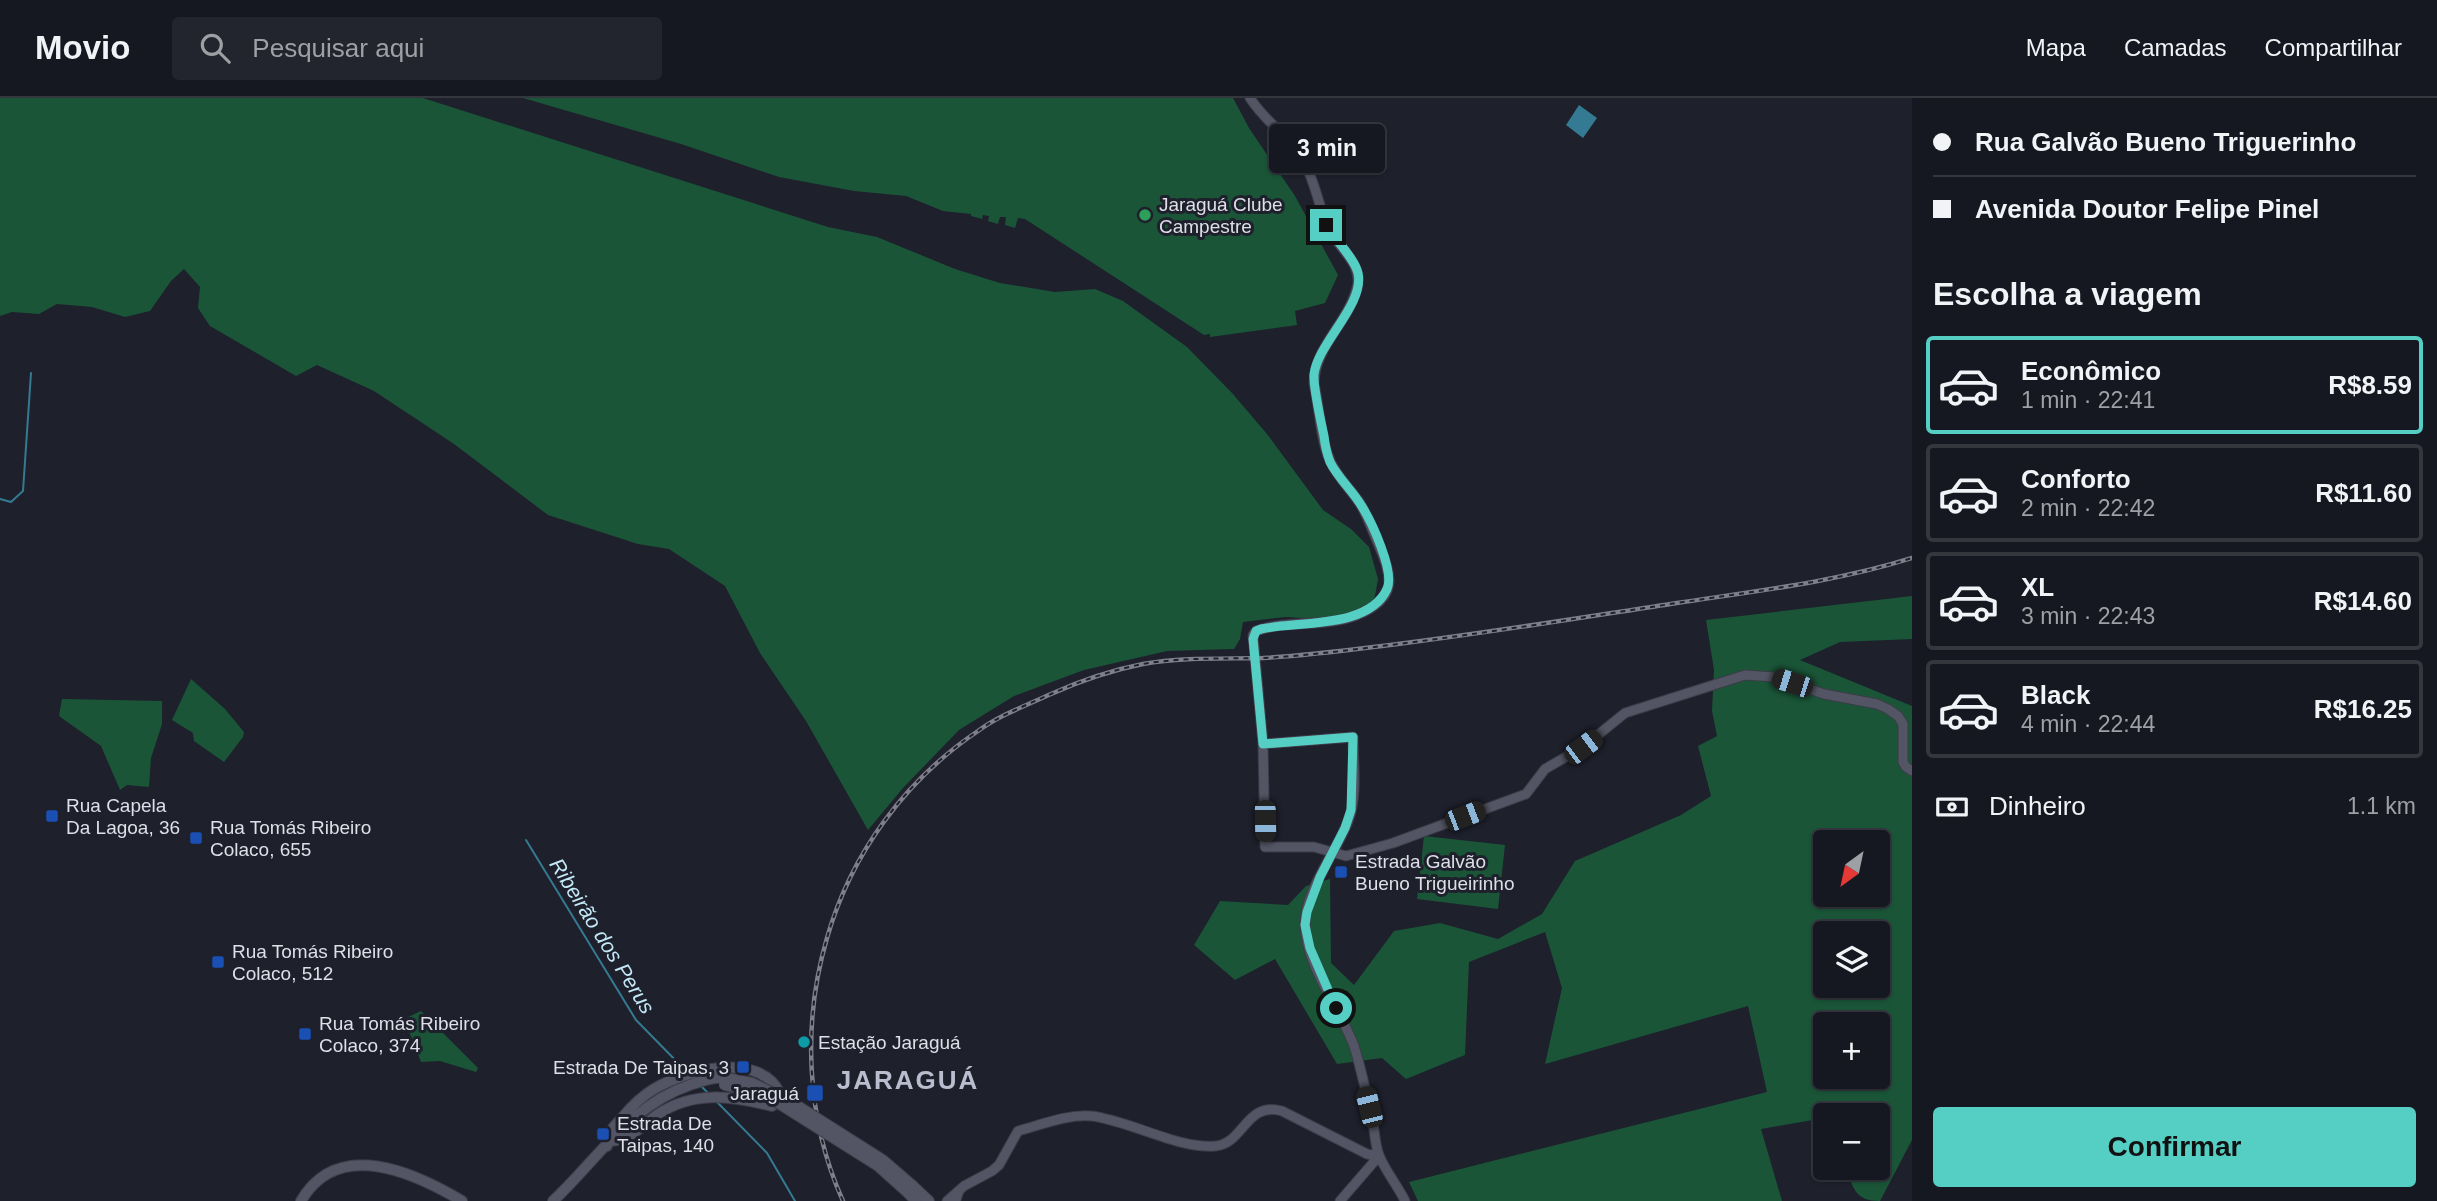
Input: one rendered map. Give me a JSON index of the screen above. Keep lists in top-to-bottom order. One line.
{"districts":["JARAGUÁ"],"water":["Ribeirão dos Perus"],"places":{"other":["Jaraguá Clube Campestre","Estação Jaraguá"],"transit":["Rua Capela Da Lagoa, 36","Rua Tomás Ribeiro Colaco, 655","Estrada Galvão Bueno Trigueirinho","Rua Tomás Ribeiro Colaco, 512","Rua Tomás Ribeiro Colaco, 374","Estrada De Taipas, 3","Jaraguá","Estrada De Taipas, 140"]},"north":"bottom left","page":{"header":"Movio","search":"Pesquisar aqui","nav":["Mapa","Camadas","Compartilhar"],"banner":["Rua Galvão Bueno Triguerinho","Avenida Doutor Felipe Pinel"],"bubble":"3 min","heading":"Escolha a viagem","list":[{"name":"Econômico","note":"1 min · 22:41","value":"R$8.59"},{"name":"Conforto","note":"2 min · 22:42","value":"R$11.60"},{"name":"XL","note":"3 min · 22:43","value":"R$14.60"},{"name":"Black","note":"4 min · 22:44","value":"R$16.25"}],"pay":["Dinheiro","1.1 km"],"map_buttons":["+","−"],"buttons":"Confirmar"}}
